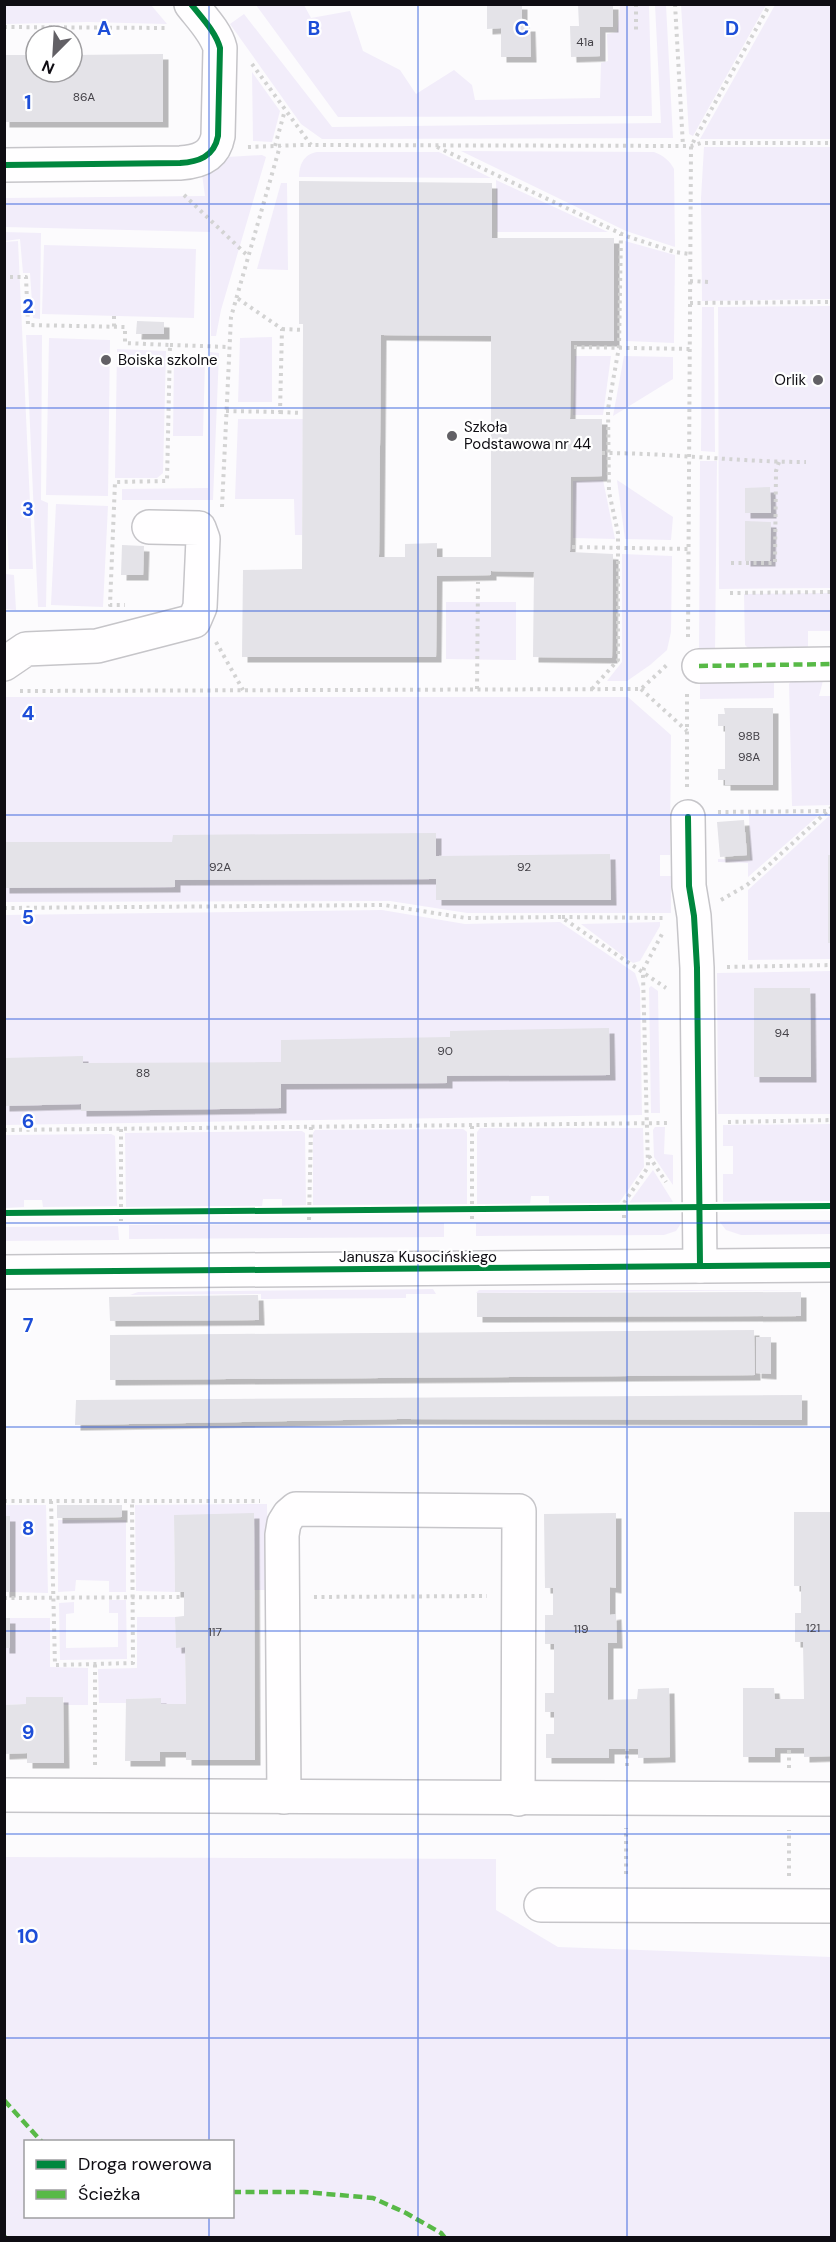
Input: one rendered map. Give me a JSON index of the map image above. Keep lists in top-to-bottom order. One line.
{"streets":{"street":["Janusza Kusocińskiego"]},"places":["Boiska szkolne","Orlik","Szkoła Podstawowa nr 44"],"house_numbers":["41a","86A","98B","98A","92A","92","94","90","88","121","119","117"],"legend":["Droga rowerowa","Ścieżka"],"north":"bottom left","grid":{"columns":["A","B","C","D"],"rows":["1","2","3","4","5","6","7","8","9","10"]}}
